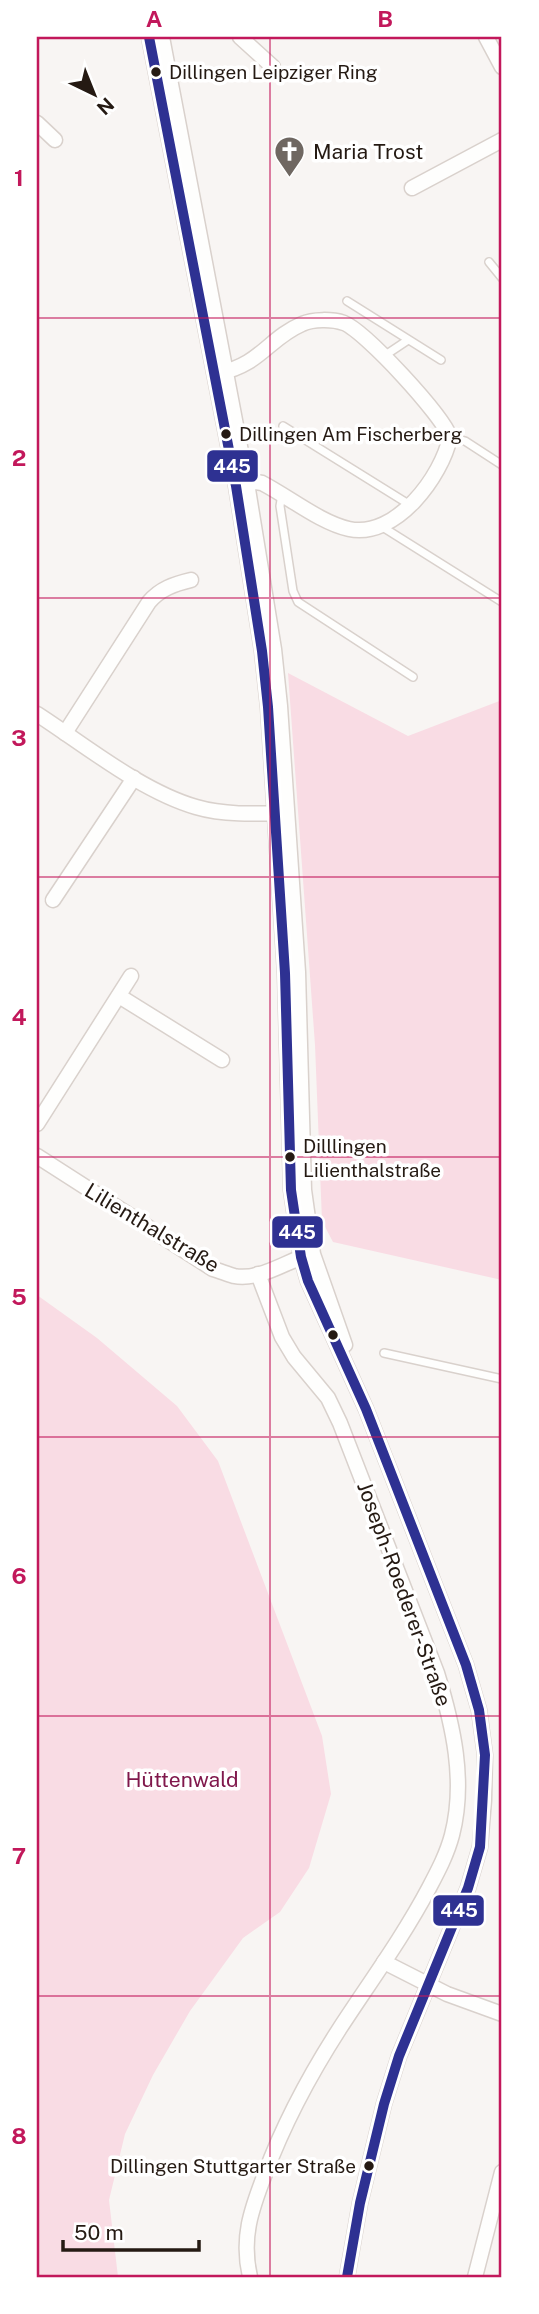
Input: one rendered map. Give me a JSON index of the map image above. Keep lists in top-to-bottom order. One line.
{"streets":{"street":["Lilienthalstraße","Joseph-Roederer-Straße"]},"crossings":[["Lilienthalstraße","Joseph-Roederer-Straße"]],"parks":["Hüttenwald"],"places":{"other":["Dillingen Leipziger Ring","Dillingen Am Fischerberg","Dilllingen Lilienthalstraße","Dillingen Stuttgarter Straße"],"church":["Maria Trost"]},"lines":["transit line 445"],"scale_bar":"50 m","north":"bottom right","grid":{"columns":["A","B"],"rows":["1","2","3","4","5","6","7","8"]}}
